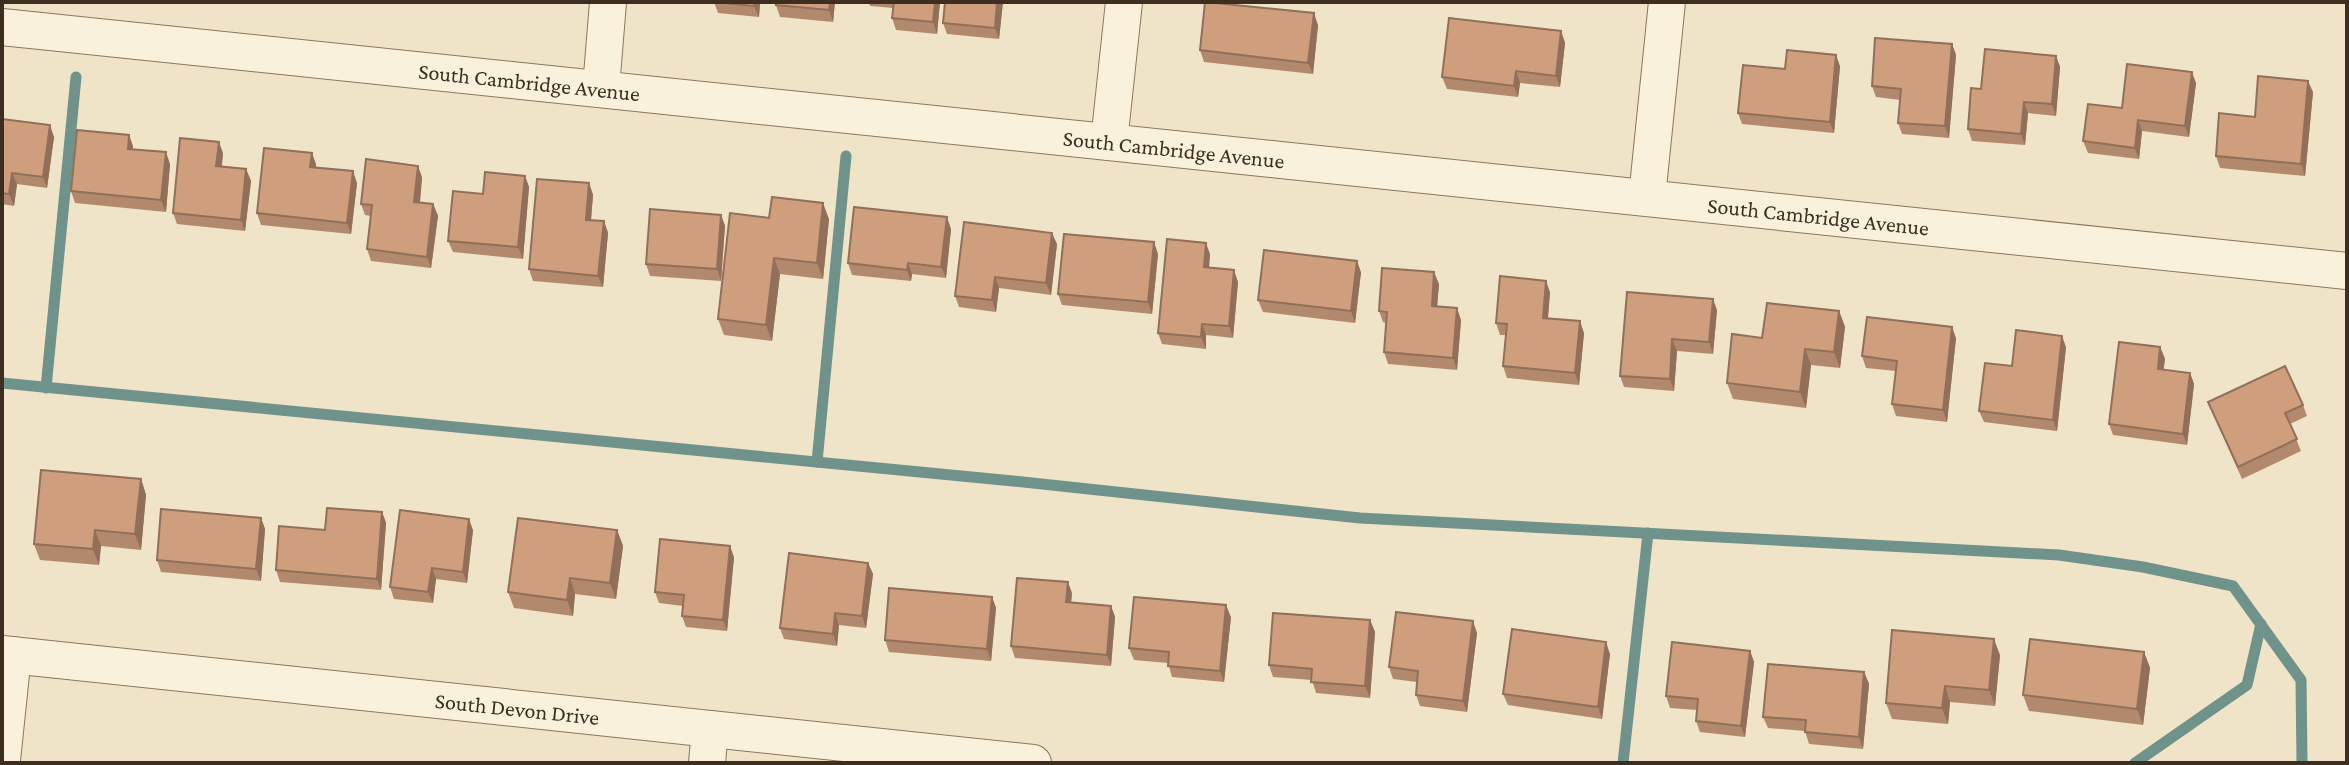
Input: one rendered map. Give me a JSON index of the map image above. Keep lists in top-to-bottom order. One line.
{"streets":{"street":["South Cambridge Avenue","South Devon Drive"]}}
